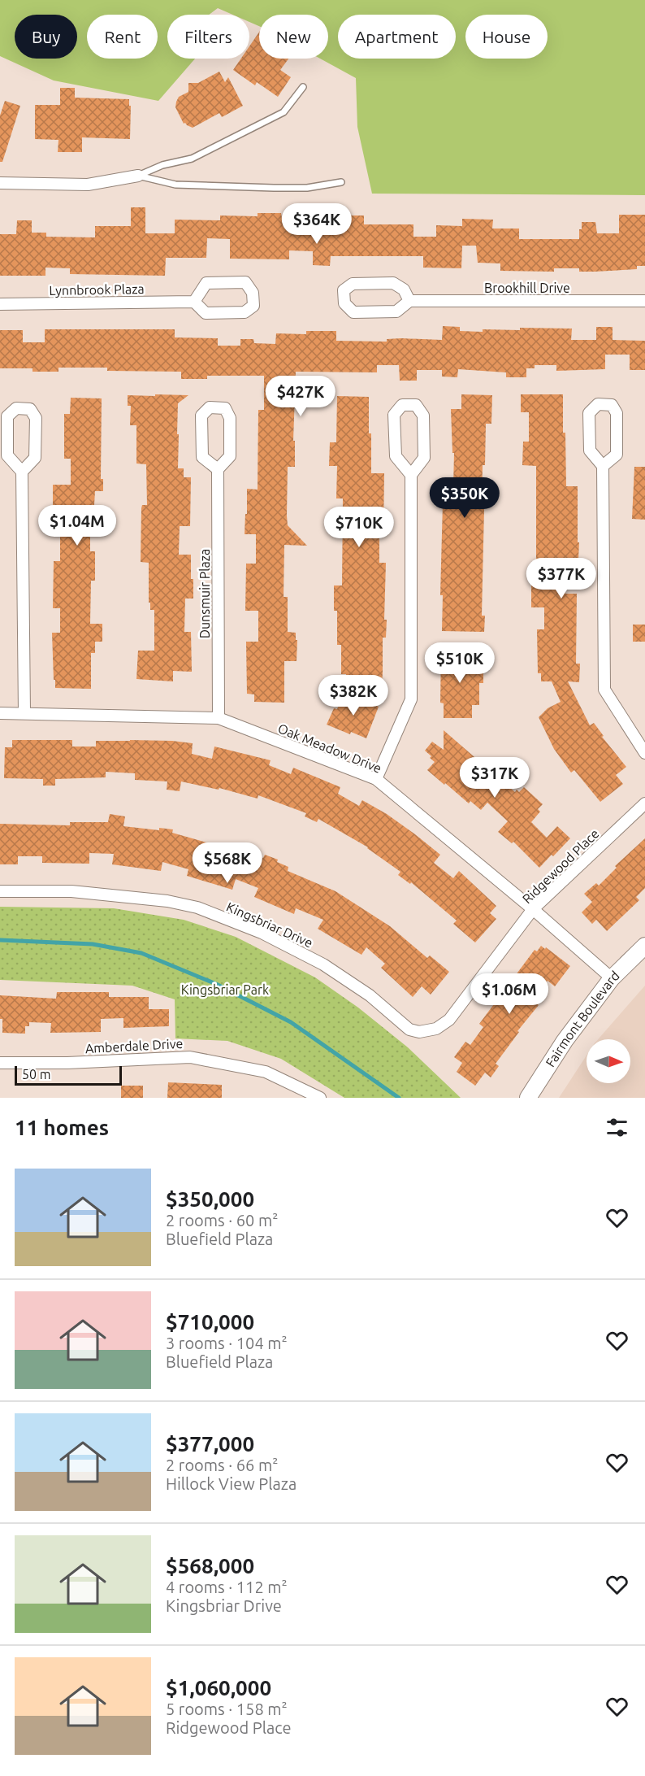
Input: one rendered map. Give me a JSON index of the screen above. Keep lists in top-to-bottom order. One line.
{"streets":{"main road":["Fairmont Boulevard"],"street":["Brookhill Drive","Lynnbrook Plaza","Dunsmuir Plaza","Oak Meadow Drive","Ridgewood Place","Kingsbriar Drive","Amberdale Drive"]},"crossings":[["Dunsmuir Plaza","Oak Meadow Drive"],["Oak Meadow Drive","Ridgewood Place"],["Oak Meadow Drive","Fairmont Boulevard"],["Ridgewood Place","Kingsbriar Drive"]],"parks":["Kingsbriar Park"],"scale_bar":"50 m","north":"right","page":{"chip":["Buy","Rent","Filters","New","Apartment","House"],"price":["$364K","$427K","$350K","$1.04M","$710K","$377K","$510K","$382K","$317K","$568K","$1.06M"],"scale":"50 m","heading":"11 homes","list":[{"name":"$350,000","note":"2 rooms · 60 m² · Bluefield Plaza"},{"name":"$710,000","note":"3 rooms · 104 m² · Bluefield Plaza"},{"name":"$377,000","note":"2 rooms · 66 m² · Hillock View Plaza"},{"name":"$568,000","note":"4 rooms · 112 m² · Kingsbriar Drive"},{"name":"$1,060,000","note":"5 rooms · 158 m² · Ridgewood Place"}]}}
